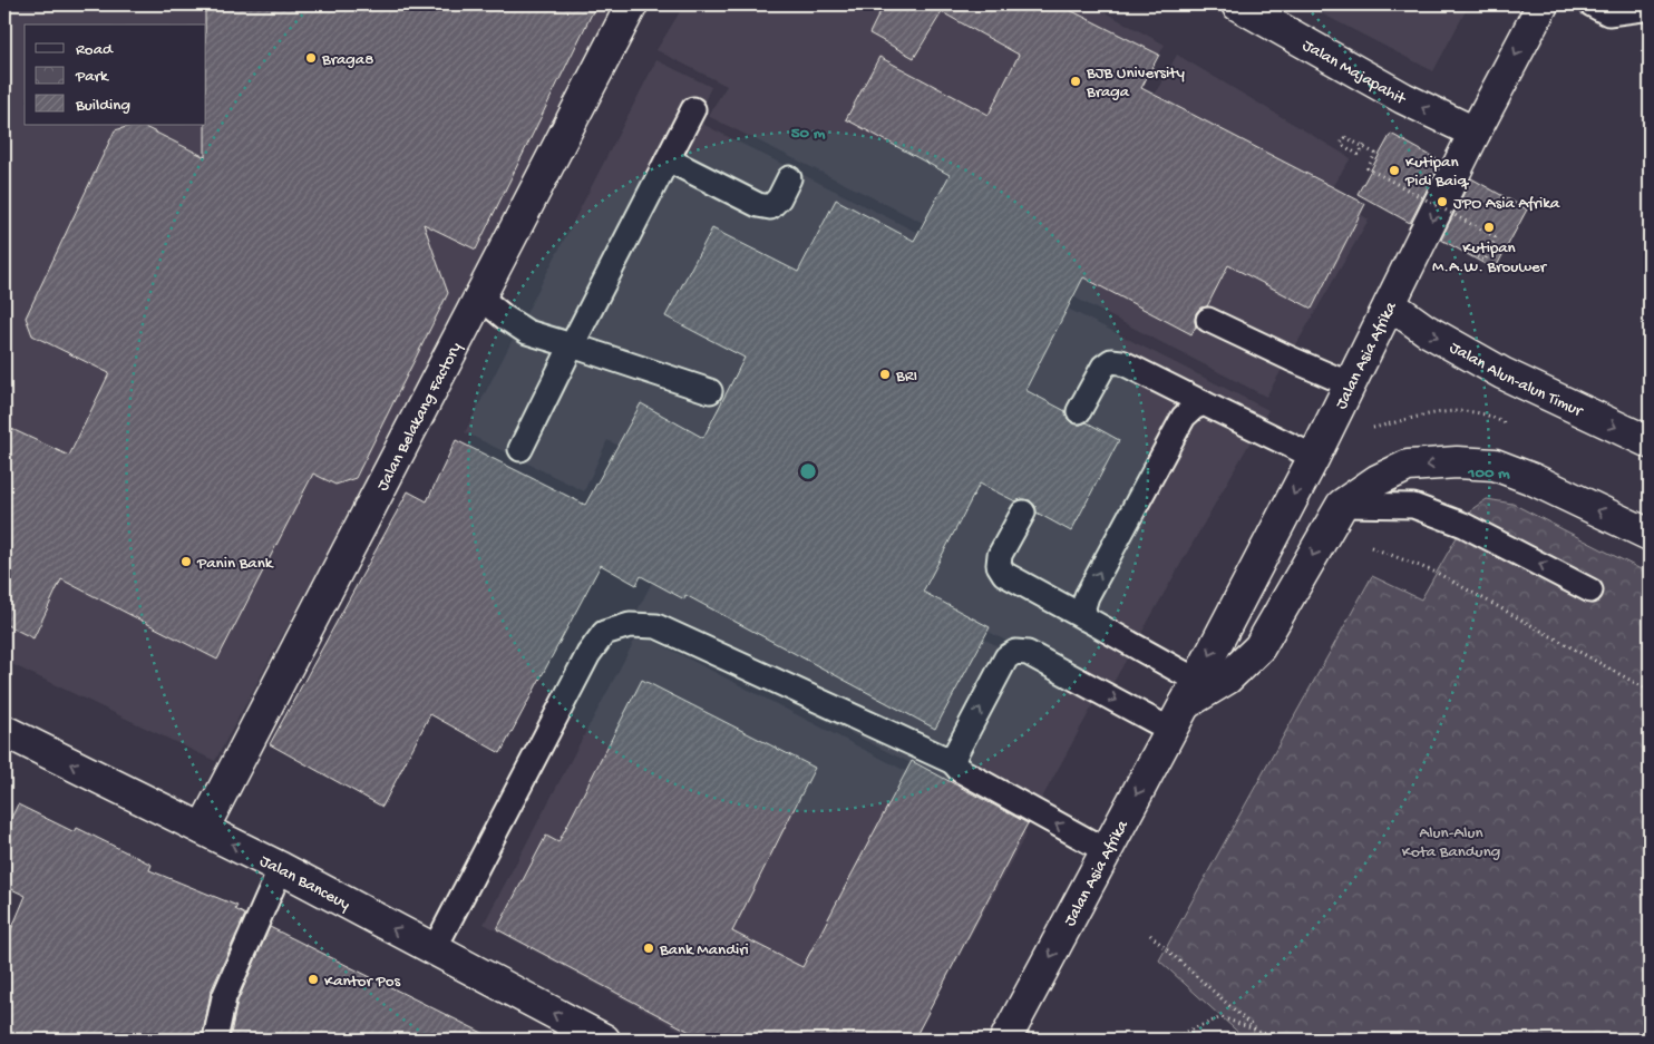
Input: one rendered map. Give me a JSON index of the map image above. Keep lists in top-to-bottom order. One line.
{"streets":{"street":["Jalan Majapahit","Jalan Asia Afrika","Jalan Alun-alun Timur","Jalan Belakang Factory","Jalan Banceuy"]},"crossings":[["Jalan Majapahit","Jalan Asia Afrika"],["Jalan Asia Afrika","Jalan Alun-alun Timur"],["Jalan Belakang Factory","Jalan Banceuy"]],"one_way":["Jalan Majapahit","Jalan Asia Afrika","Jalan Alun-alun Timur","Jalan Banceuy"],"parks":["Alun-Alun Kota Bandung"],"places":["Braga8","BJB University Braga","Kutipan Pidi Baiq","JPO Asia Afrika","Kutipan M.A.W. Brouwer","BRI","Panin Bank","Bank Mandiri","Kantor Pos"],"legend":["Road","Park","Building"],"rings":["50 m","100 m"]}
